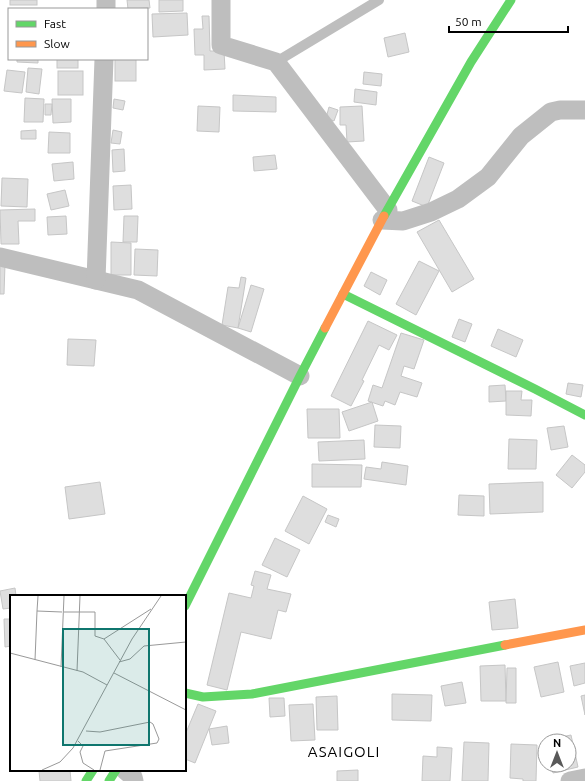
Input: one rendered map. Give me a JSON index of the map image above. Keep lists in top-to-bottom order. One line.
{"districts":["ASAIGOLI"],"legend":["Fast","Slow"],"scale_bar":"50 m","north":"top"}
